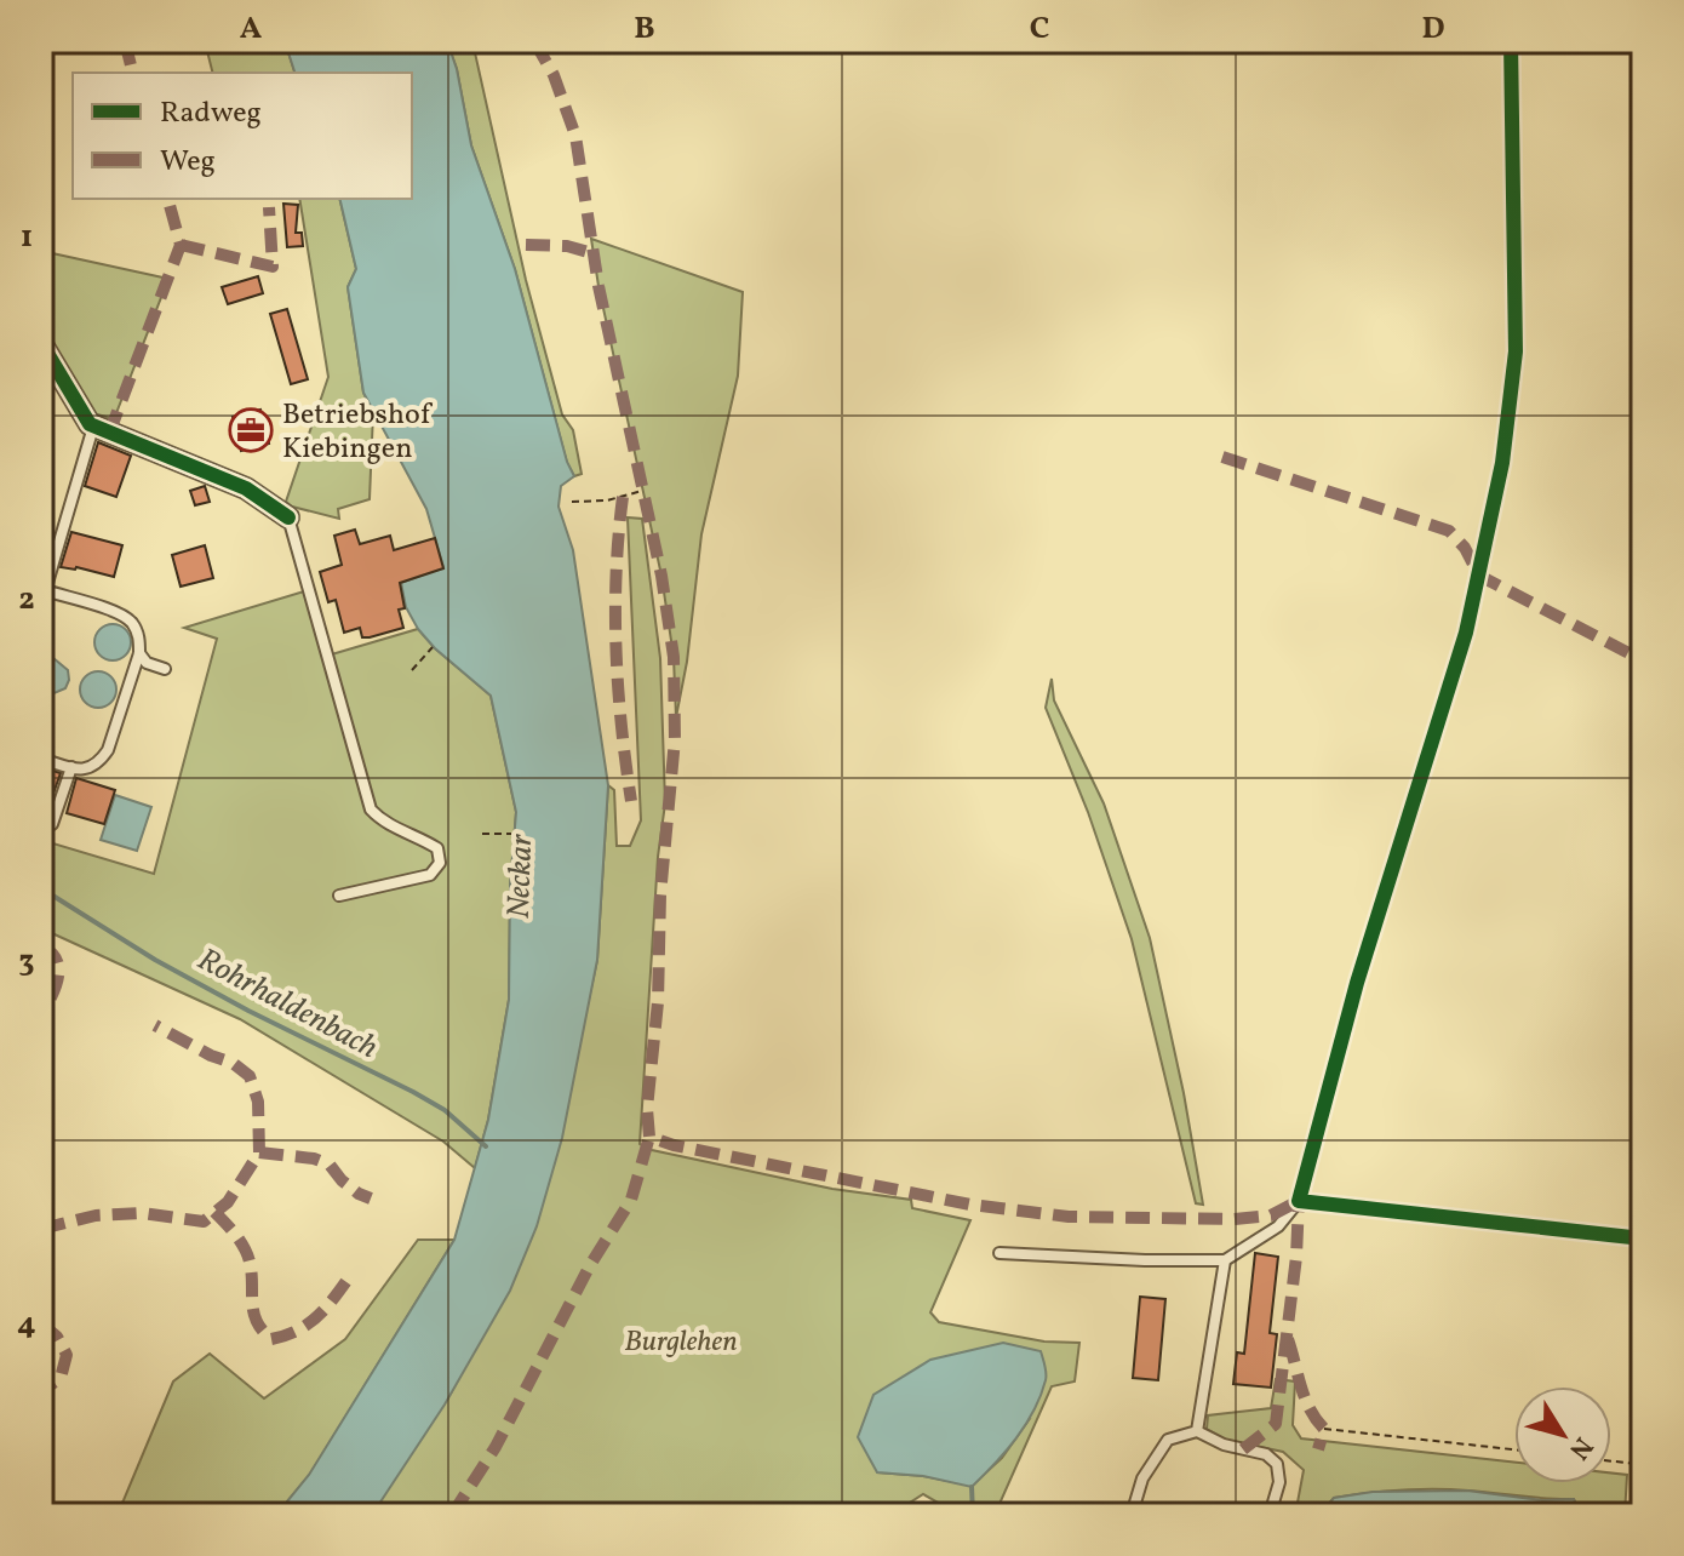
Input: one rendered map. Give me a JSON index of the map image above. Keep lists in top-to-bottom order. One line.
{"water":["Neckar","Rohrhaldenbach"],"parks":["Burglehen"],"places":{"office":["Betriebshof Kiebingen"]},"legend":["Radweg","Weg"],"north":"bottom right","grid":{"columns":["A","B","C","D"],"rows":["1","2","3","4"]}}
